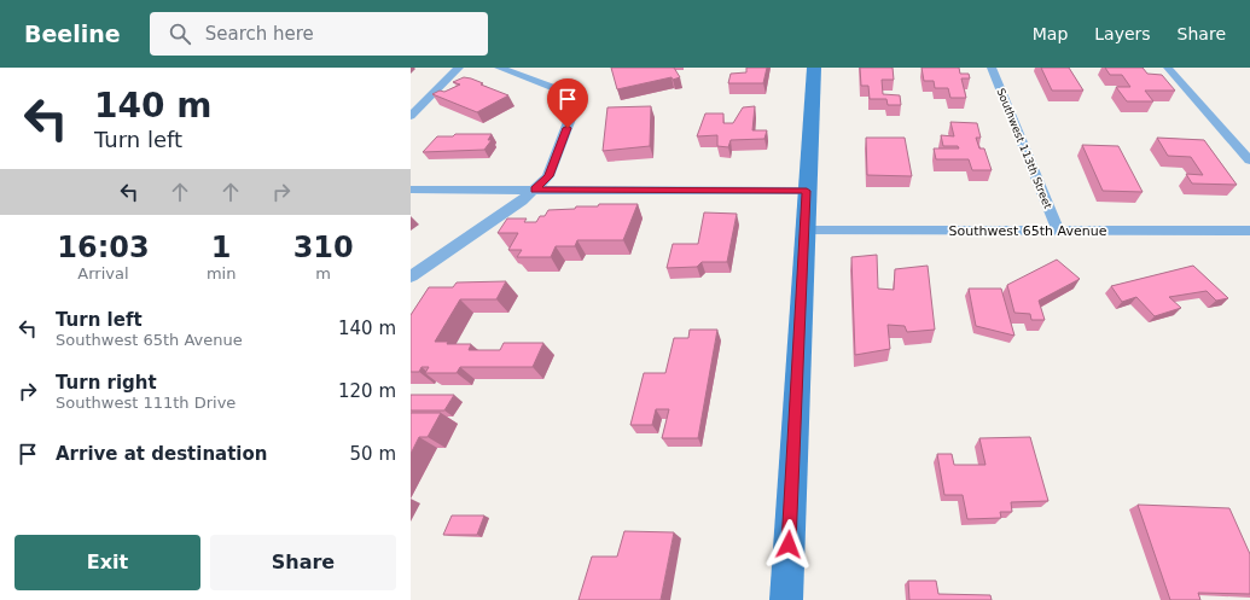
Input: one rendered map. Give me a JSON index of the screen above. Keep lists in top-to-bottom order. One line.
{"streets":{"street":["Southwest 113th Street","Southwest 65th Avenue"]},"crossings":[["Southwest 113th Street","Southwest 65th Avenue"]],"page":{"header":"Beeline","search":"Search here","nav":["Map","Layers","Share"],"turn":["140 m","Turn left"],"eta":["16:03","Arrival","1","min","310","m"],"list":[{"name":"Turn left","note":"Southwest 65th Avenue","value":"140 m"},{"name":"Turn right","note":"Southwest 111th Drive","value":"120 m"},{"name":"Arrive at destination","value":"50 m"}],"buttons":["Exit","Share"]}}
